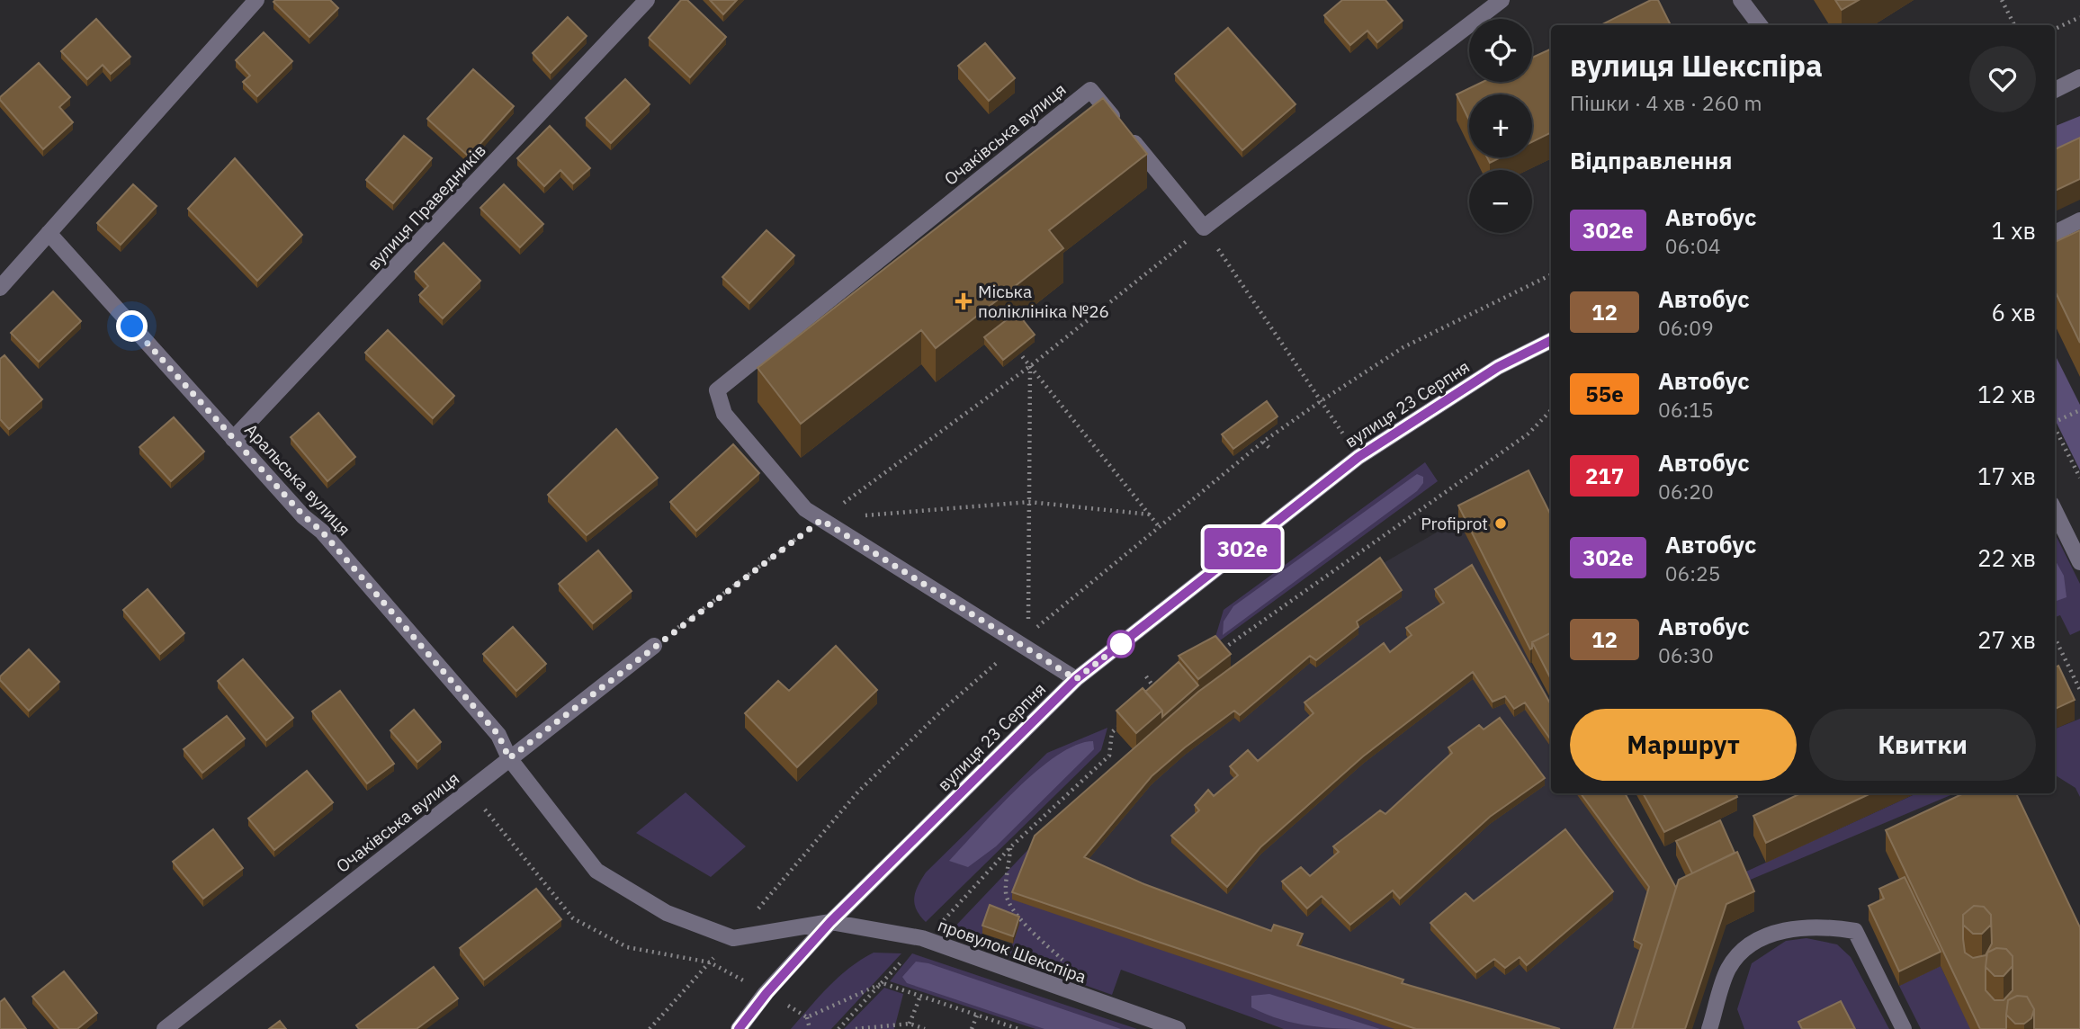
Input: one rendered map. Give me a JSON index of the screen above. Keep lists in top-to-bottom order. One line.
{"streets":{"street":["Очаківська вулиця","вулиця Праведників","вулиця 23 Серпня","Аральська вулиця","провулок Шекспіра"]},"crossings":[["Очаківська вулиця","Аральська вулиця"],["вулиця Праведників","Аральська вулиця"],["вулиця 23 Серпня","провулок Шекспіра"],["Аральська вулиця","провулок Шекспіра"]],"places":{"health":["Міська поліклініка №26"],"other":["Profiprot"]},"lines":["bus line 302е"],"page":{"on_map":"302е","map_buttons":["+","−"],"heading":[["вулиця Шекспіра","Пішки · 4 хв · 260 m"],"Відправлення"],"list":[{"mark":"302е","name":"Автобус","note":"06:04","value":"1 хв"},{"mark":"12","name":"Автобус","note":"06:09","value":"6 хв"},{"mark":"55е","name":"Автобус","note":"06:15","value":"12 хв"},{"mark":"217","name":"Автобус","note":"06:20","value":"17 хв"},{"mark":"302е","name":"Автобус","note":"06:25","value":"22 хв"},{"mark":"12","name":"Автобус","note":"06:30","value":"27 хв"}],"buttons":["Маршрут","Квитки"]}}
